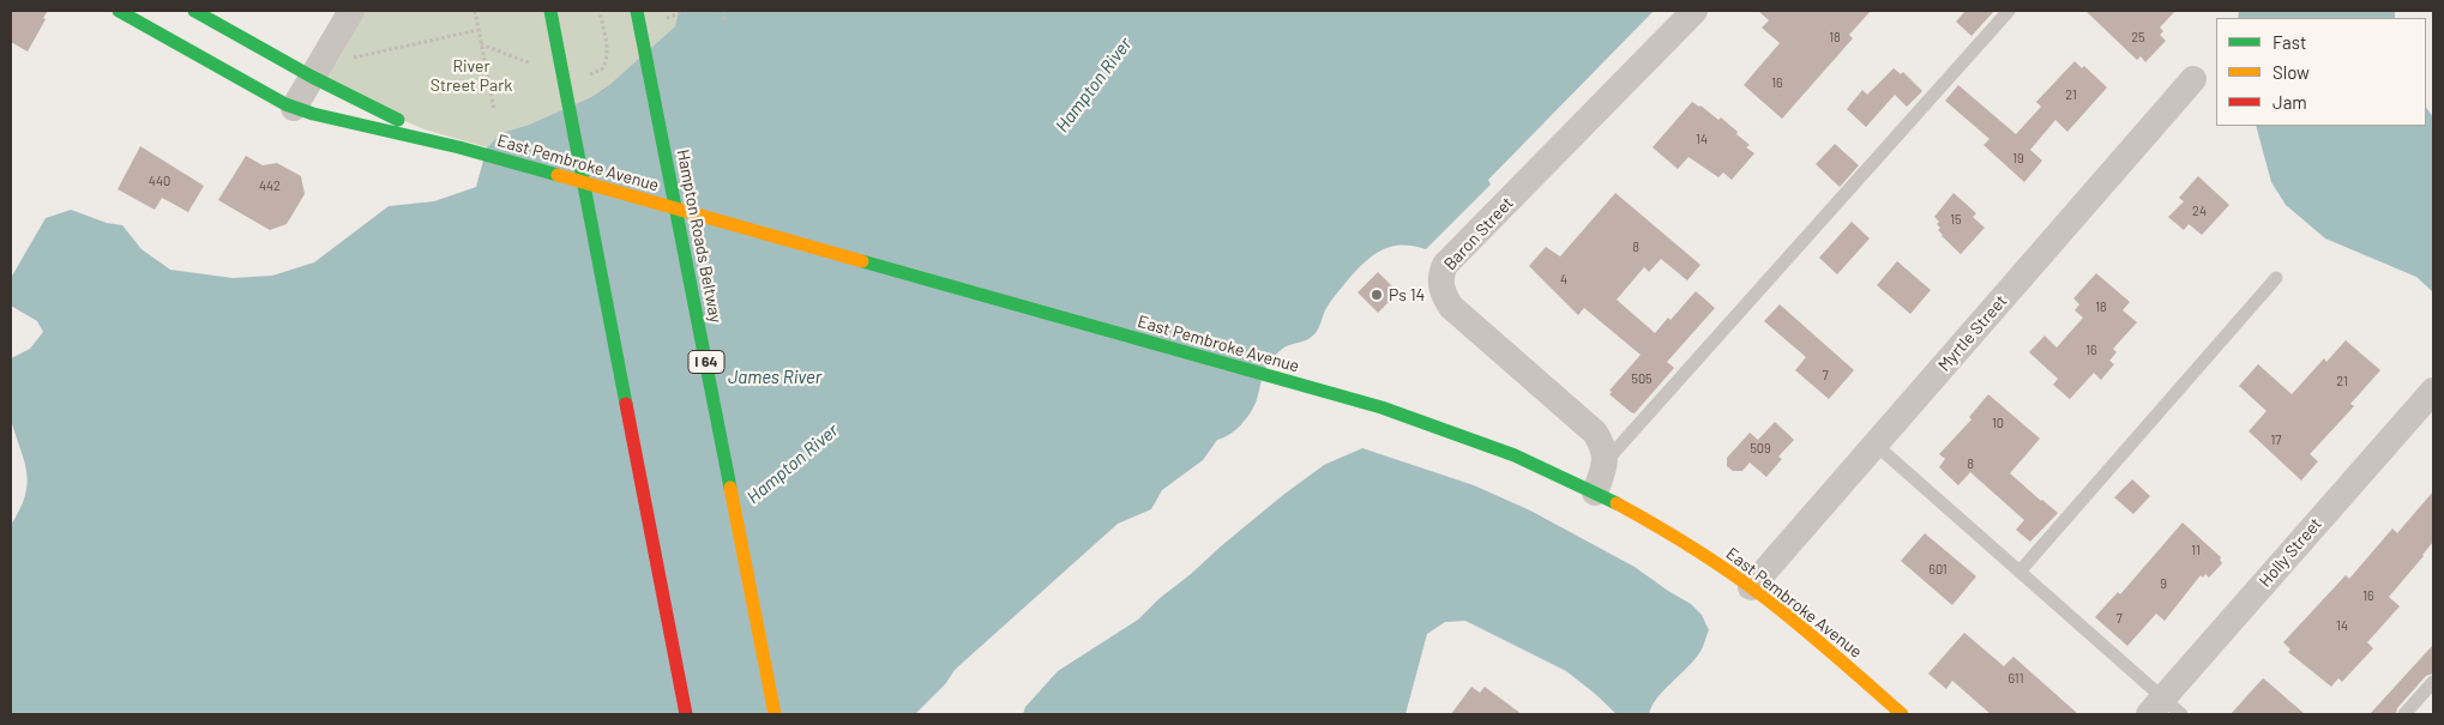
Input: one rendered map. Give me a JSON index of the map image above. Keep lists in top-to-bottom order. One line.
{"streets":{"main road":["East Pembroke Avenue","Hampton Roads Beltway","I 64"],"street":["Baron Street","Myrtle Street","Holly Street"]},"crossings":[["East Pembroke Avenue","Myrtle Street"]],"water":["Hampton River","James River"],"parks":["River Street Park"],"places":["Ps 14"],"house_numbers":["18","25","16","21","14","19","440","442","24","15","8","4","18","16","7","505","21","10","17","509","8","11","601","9","16","7","14","611"],"legend":["Fast","Slow","Jam"]}
